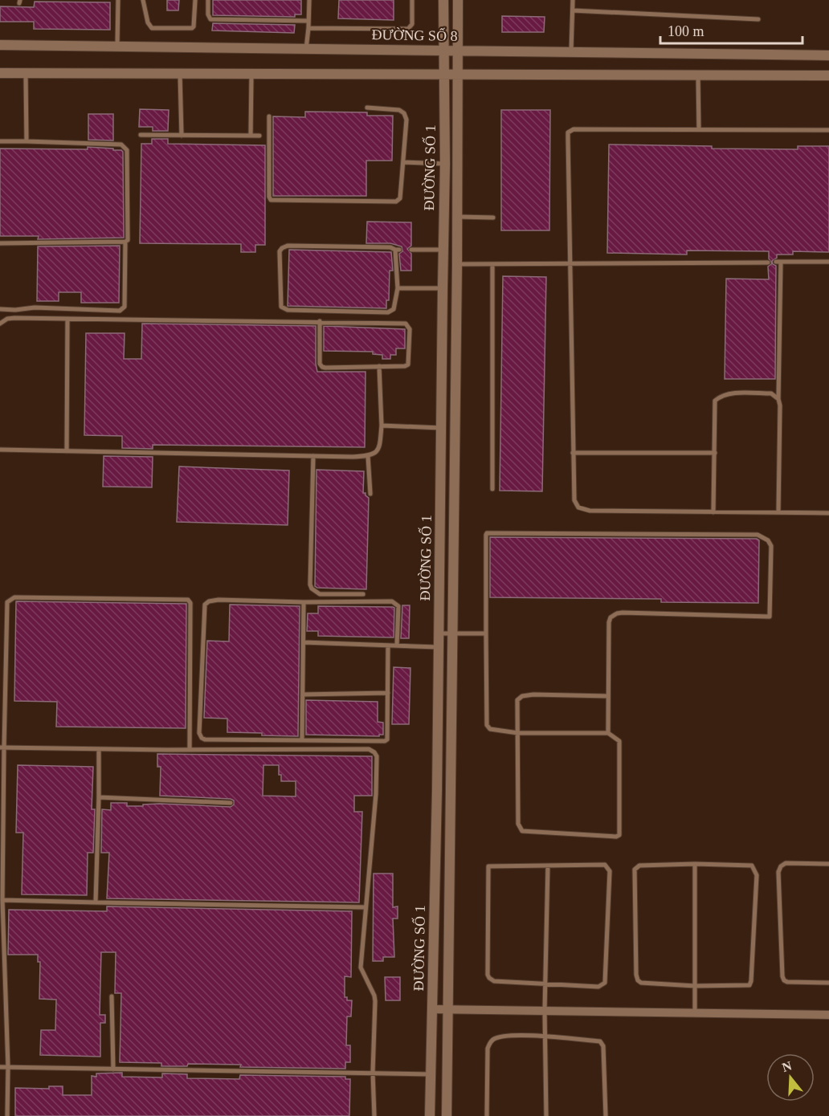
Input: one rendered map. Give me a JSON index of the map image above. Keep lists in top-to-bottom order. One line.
{"streets":{"street":["ĐƯỜNG SỐ 8","ĐƯỜNG SỐ 1"]},"crossings":[["ĐƯỜNG SỐ 8","ĐƯỜNG SỐ 1"]],"scale_bar":"100 m","north":"top"}
